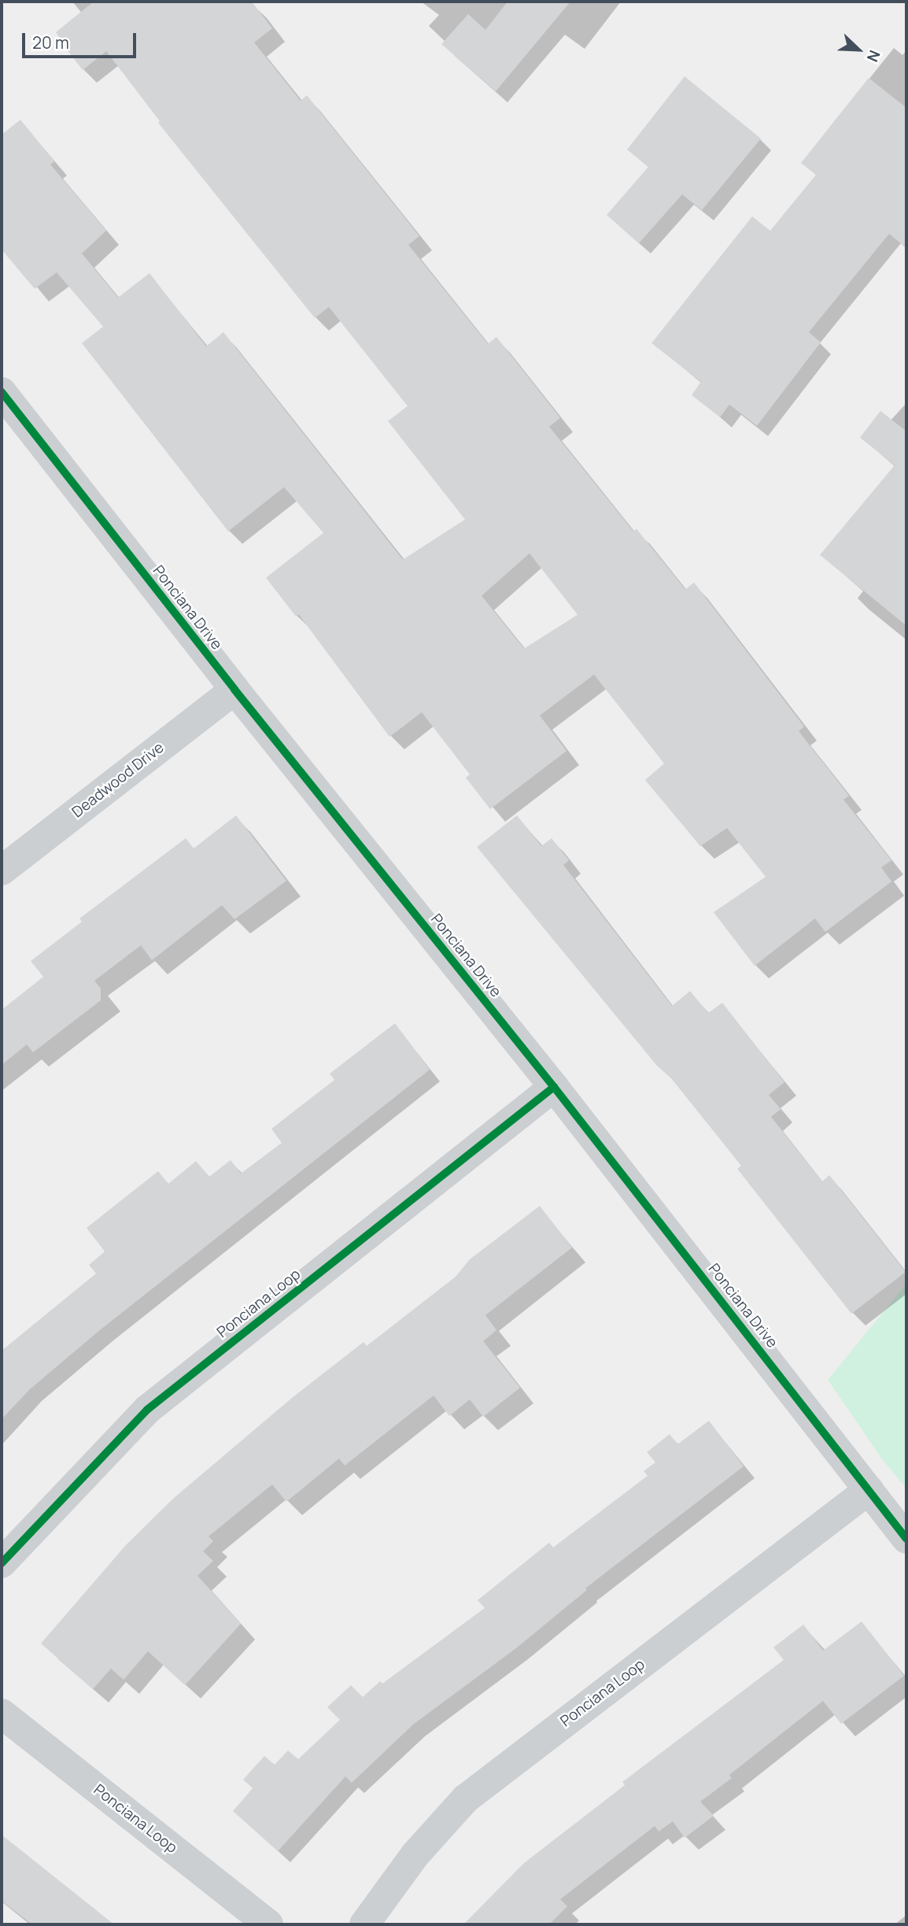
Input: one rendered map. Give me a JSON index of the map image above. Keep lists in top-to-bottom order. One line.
{"streets":{"street":["Ponciana Drive","Deadwood Drive","Ponciana Loop"]},"crossings":[["Ponciana Drive","Deadwood Drive"],["Ponciana Drive","Ponciana Loop"]],"scale_bar":"20 m","north":"bottom right"}
